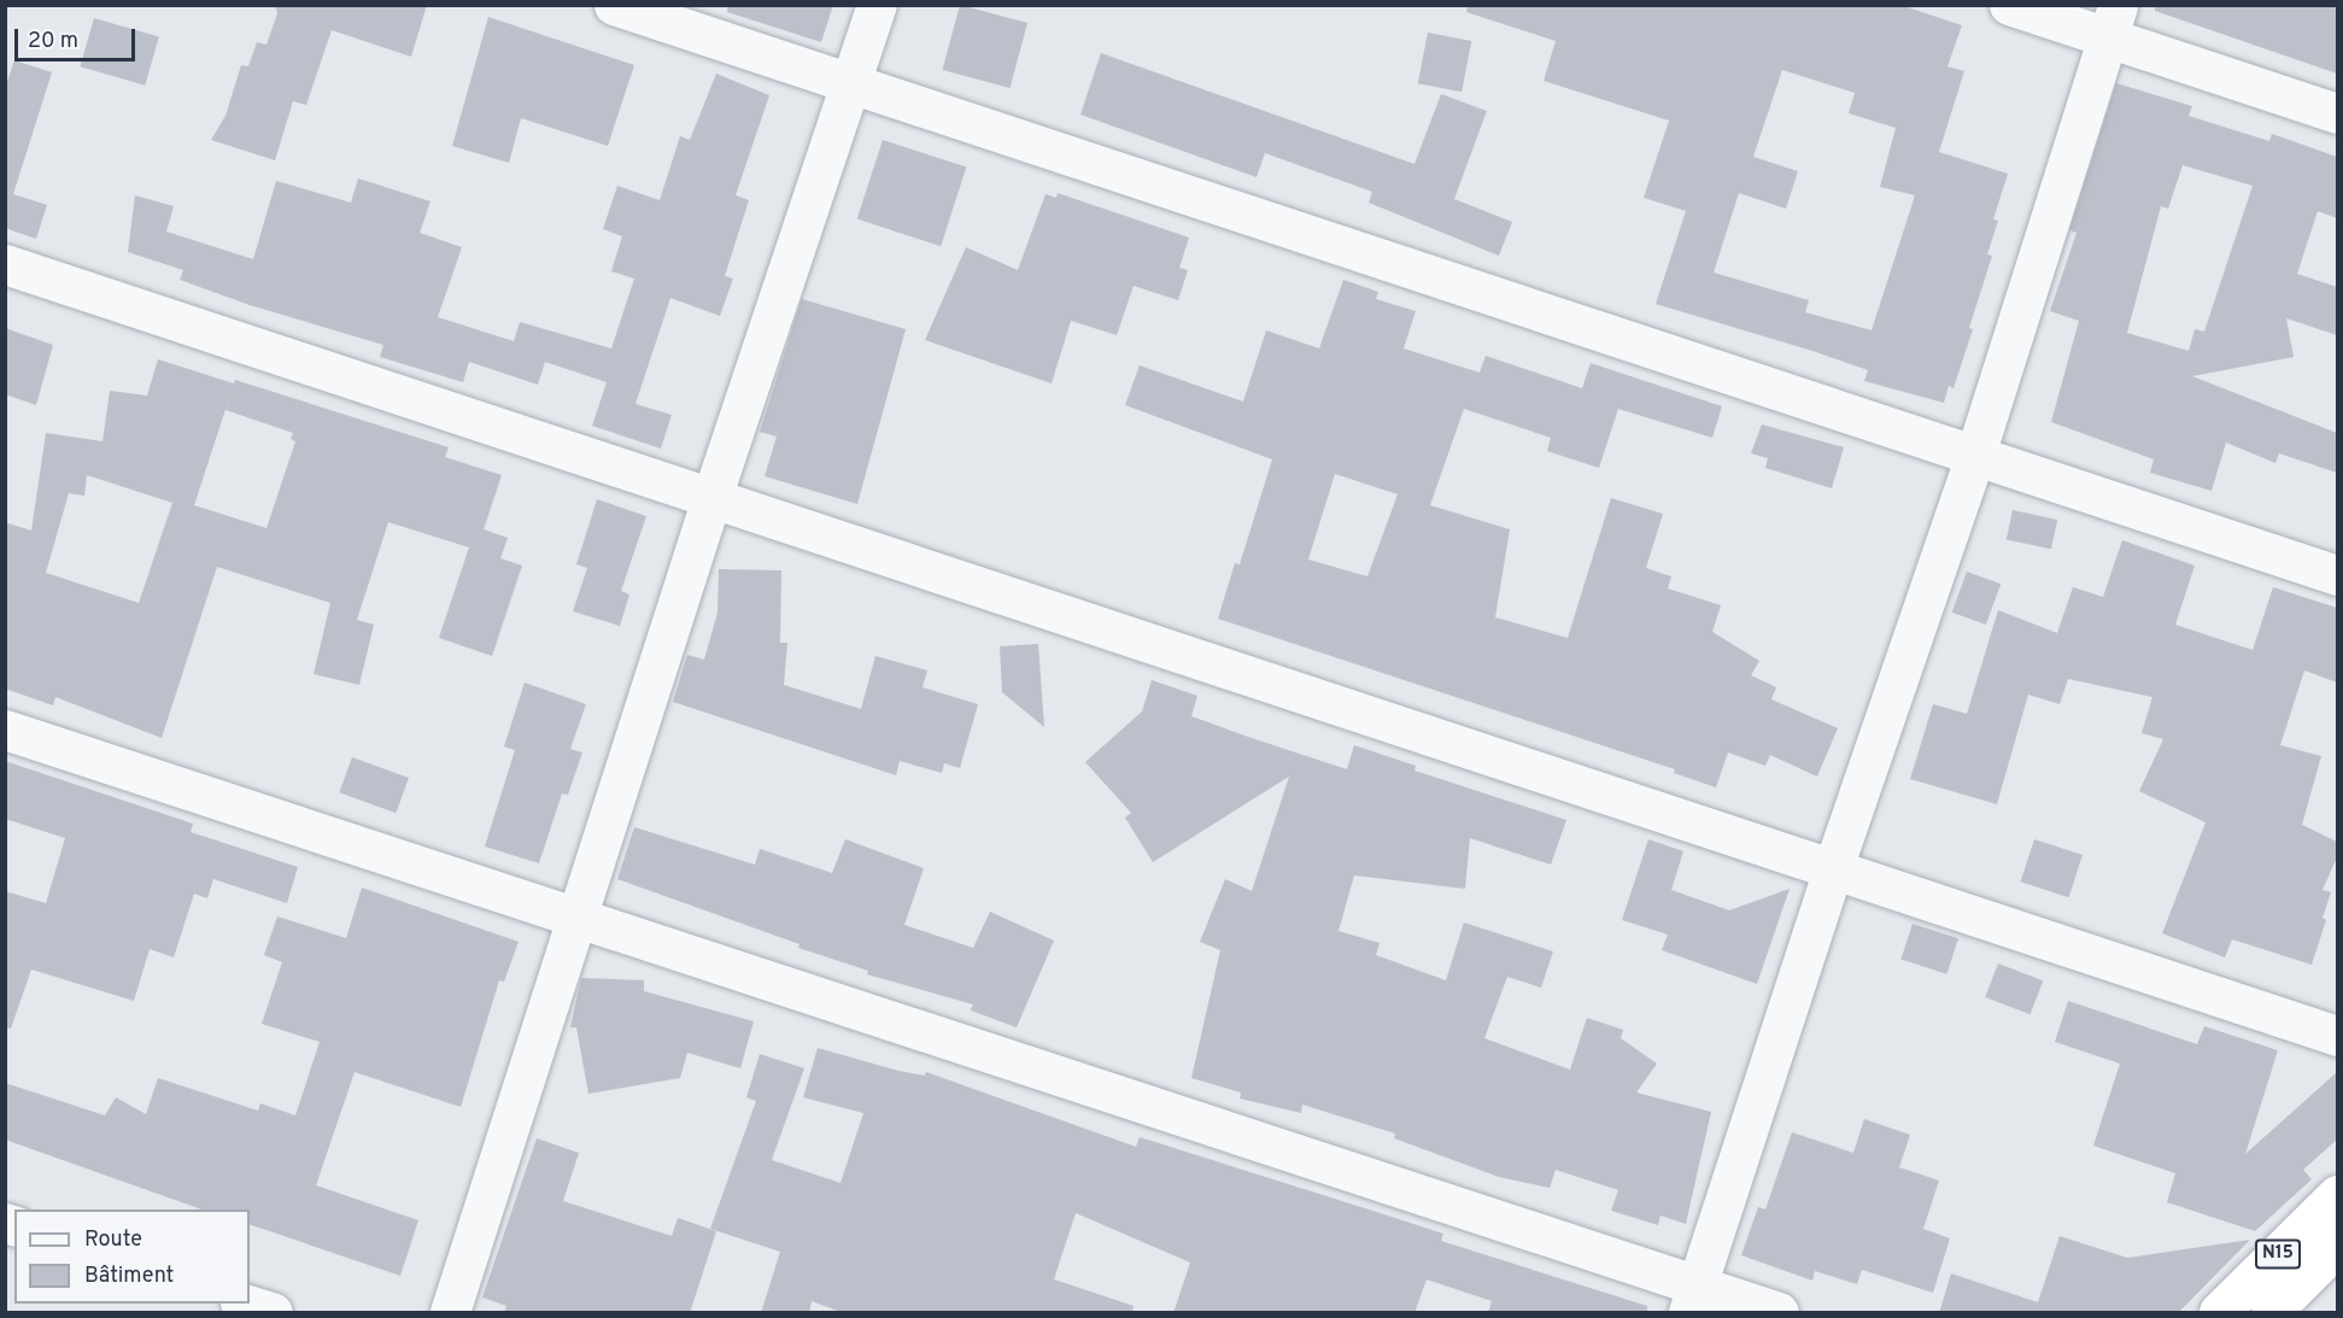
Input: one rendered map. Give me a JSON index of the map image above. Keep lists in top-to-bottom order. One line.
{"streets":{"highway":["N15"]},"legend":["Route","Bâtiment"],"scale_bar":"20 m"}
